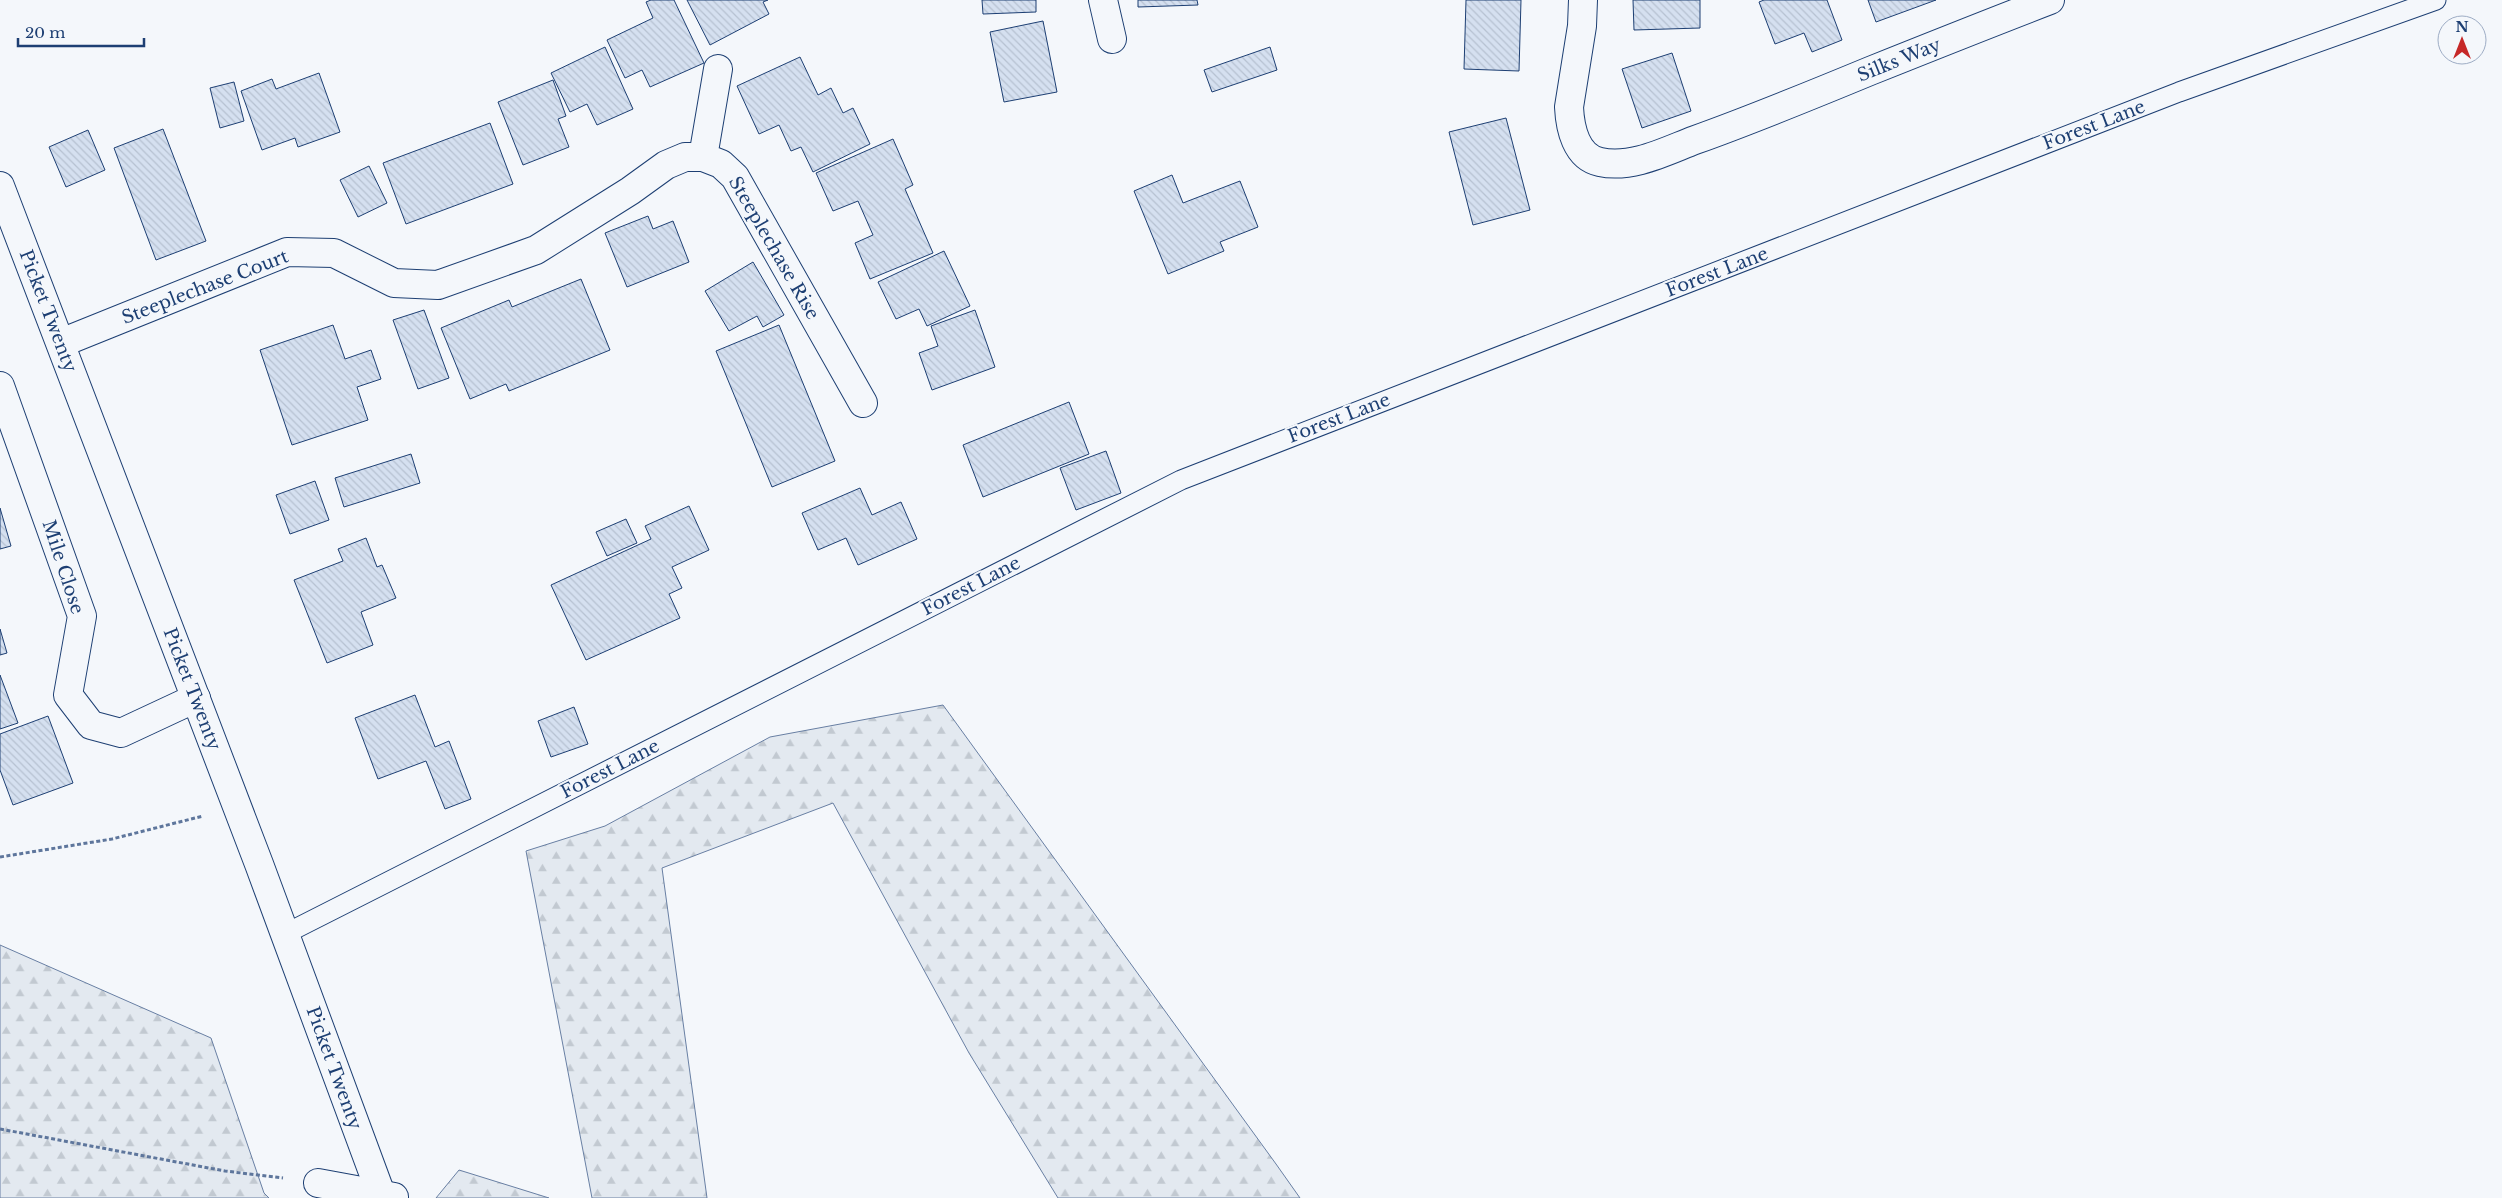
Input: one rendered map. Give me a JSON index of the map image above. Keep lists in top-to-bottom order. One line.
{"streets":{"street":["Silks Way","Steeplechase Rise","Steeplechase Court","Picket Twenty","Mile Close"],"lane":["Forest Lane"]},"crossings":[["Forest Lane","Picket Twenty"],["Steeplechase Rise","Steeplechase Court"],["Steeplechase Court","Picket Twenty"],["Picket Twenty","Mile Close"]],"scale_bar":"20 m","north":"top"}
